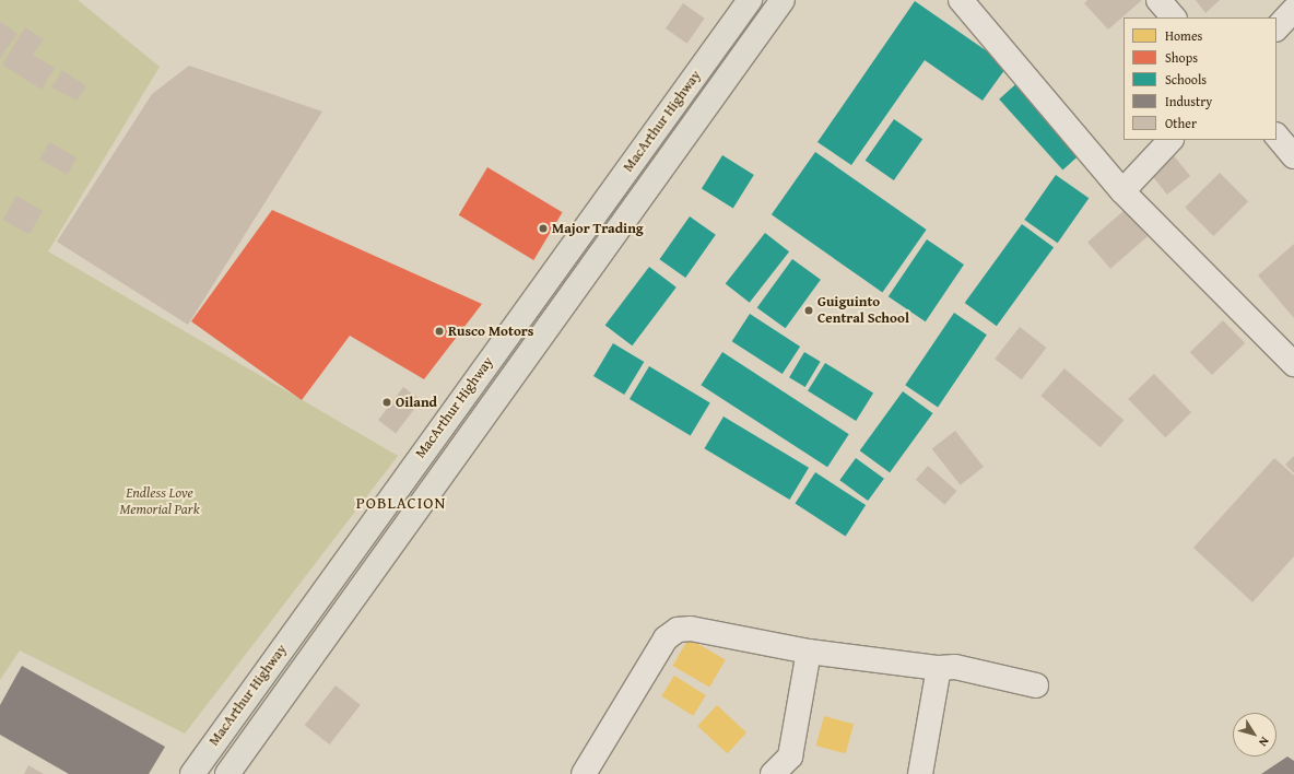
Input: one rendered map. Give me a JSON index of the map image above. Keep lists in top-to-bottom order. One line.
{"streets":{"highway":["MacArthur Highway"]},"districts":["POBLACION"],"parks":["Endless Love Memorial Park"],"places":["Major Trading","Guiguinto Central School","Rusco Motors","Oiland"],"legend":["Homes","Shops","Schools","Industry","Other"],"north":"bottom right"}
